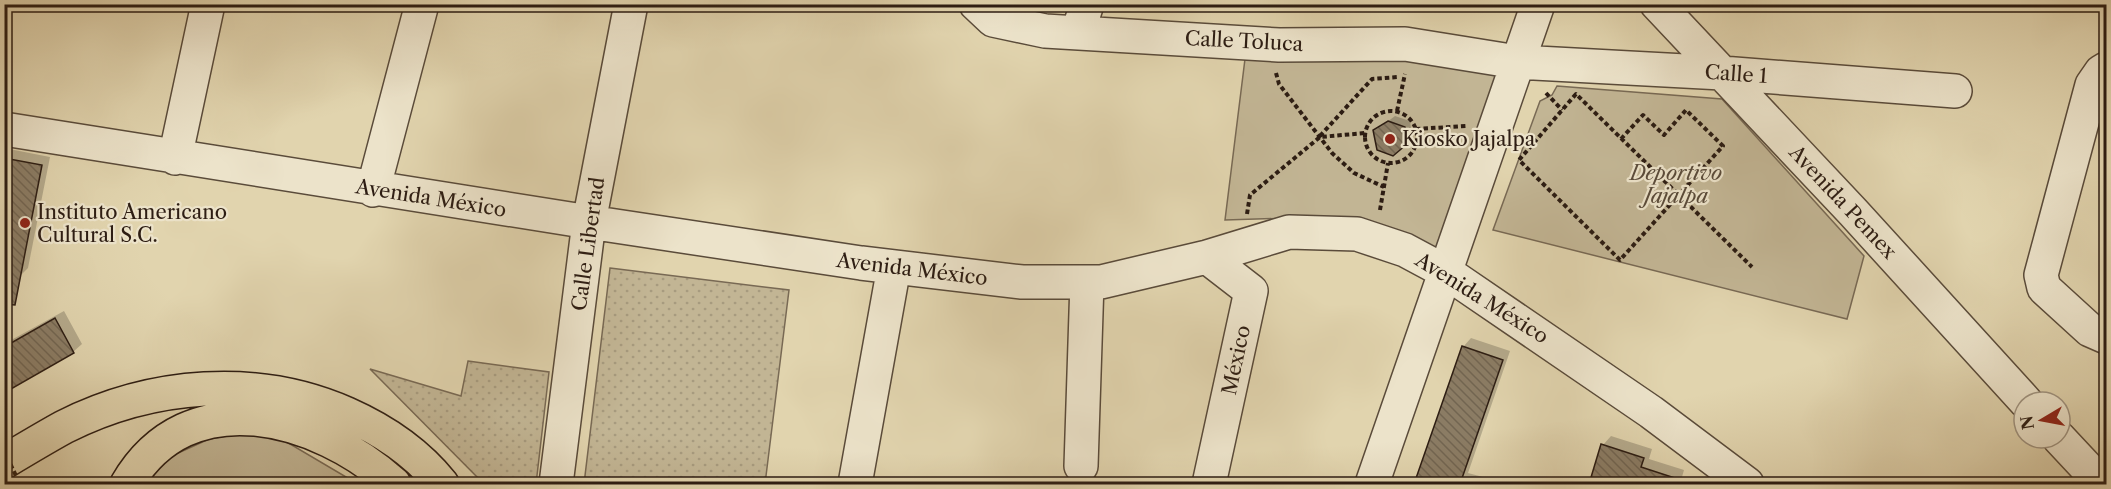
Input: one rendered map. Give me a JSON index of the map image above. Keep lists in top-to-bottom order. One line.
{"streets":{"street":["Calle Toluca","Calle 1","Avenida México","Avenida Pemex","Calle Libertad","México"]},"crossings":[["Calle Toluca","Calle 1"],["Calle 1","Avenida Pemex"],["Avenida México","Calle Libertad"],["Avenida México","México"]],"parks":["Deportivo Jajalpa"],"places":["Kiosko Jajalpa","Instituto Americano Cultural S.C."],"north":"left"}
